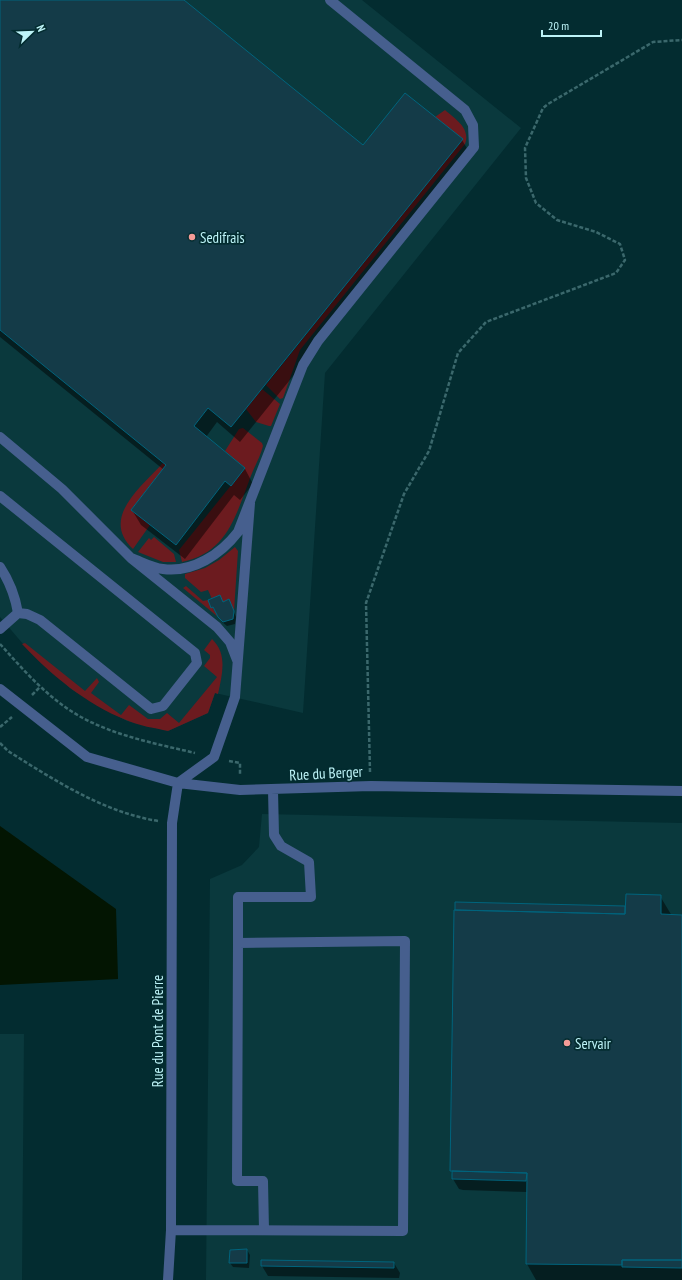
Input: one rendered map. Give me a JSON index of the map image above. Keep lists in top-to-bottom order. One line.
{"streets":{"street":["Rue du Berger","Rue du Pont de Pierre"]},"crossings":[["Rue du Berger","Rue du Pont de Pierre"]],"places":["Sedifrais","Servair"],"scale_bar":"20 m","north":"top right"}
